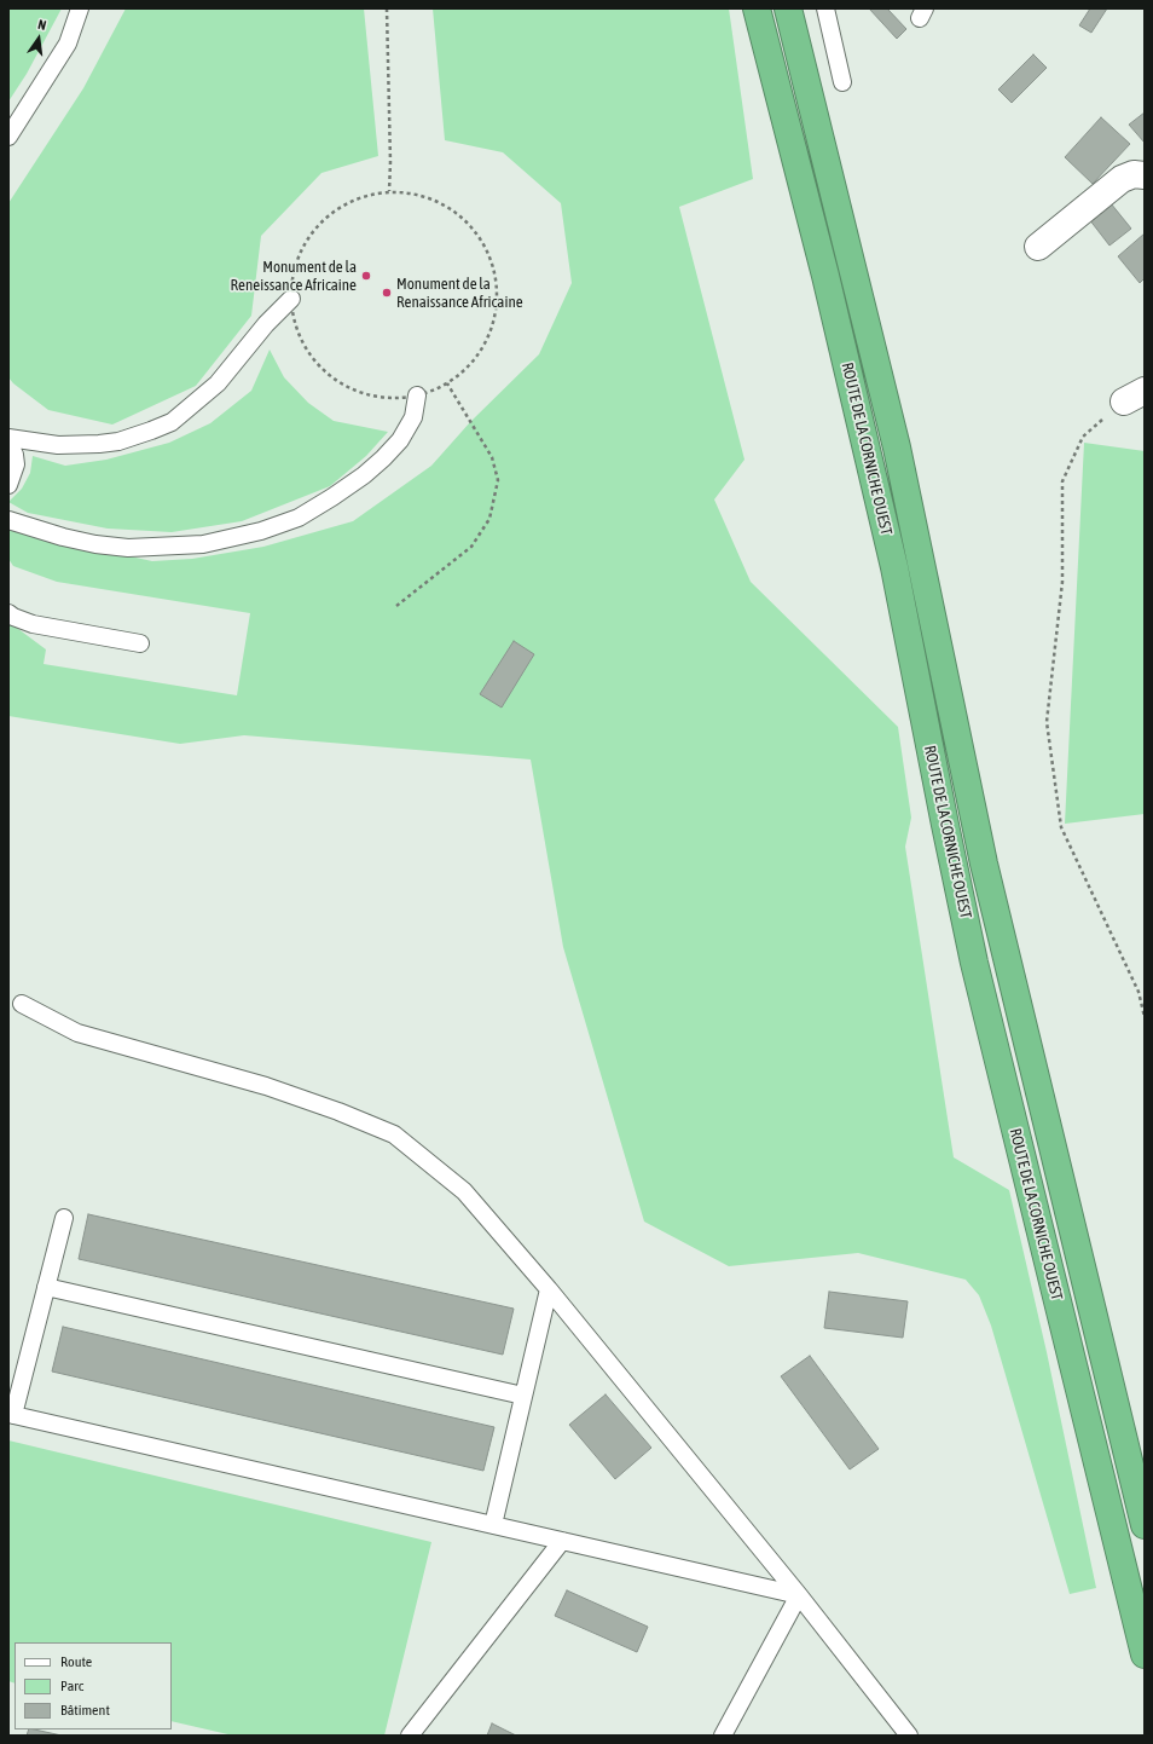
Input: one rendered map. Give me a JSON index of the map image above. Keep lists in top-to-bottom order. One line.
{"streets":{"highway":["ROUTE DE LA CORNICHE OUEST"]},"places":["Monument de la Reneissance Africaine","Monument de la Renaissance Africaine"],"legend":["Route","Parc","Bâtiment"],"north":"top"}
